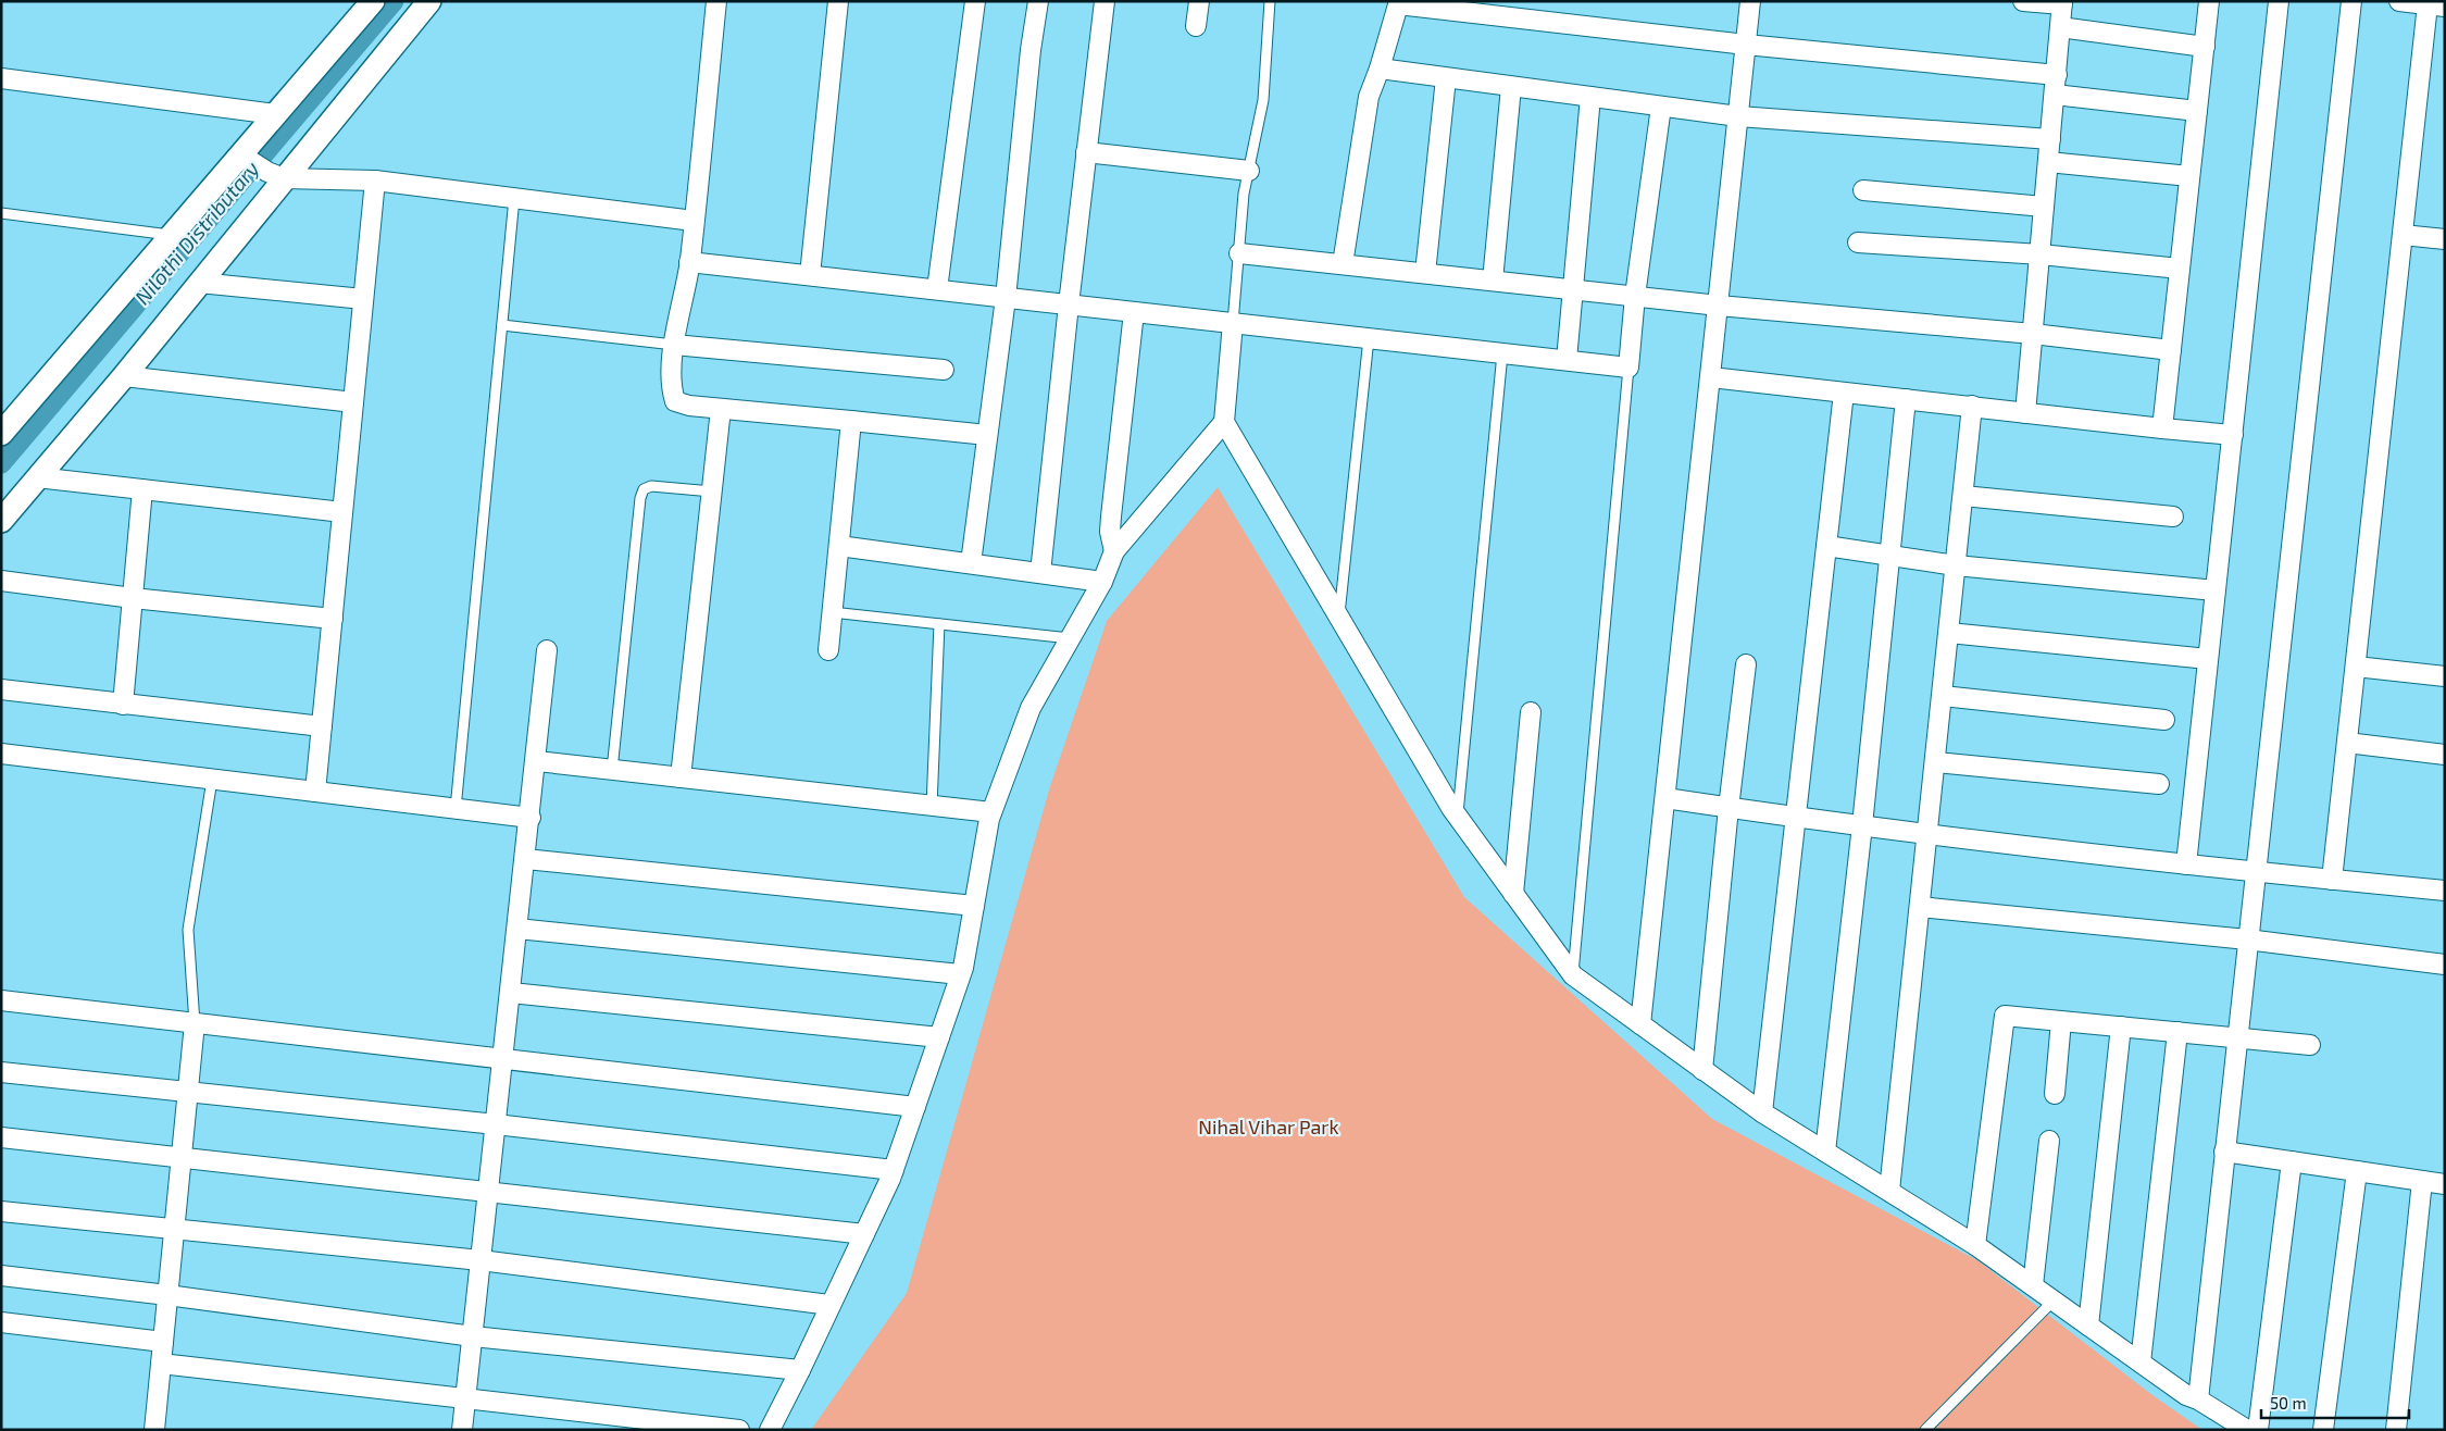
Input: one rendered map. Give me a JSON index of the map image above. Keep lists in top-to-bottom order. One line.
{"water":["Nilothi Distributary"],"parks":["Nihal Vihar Park"],"scale_bar":"50 m"}
